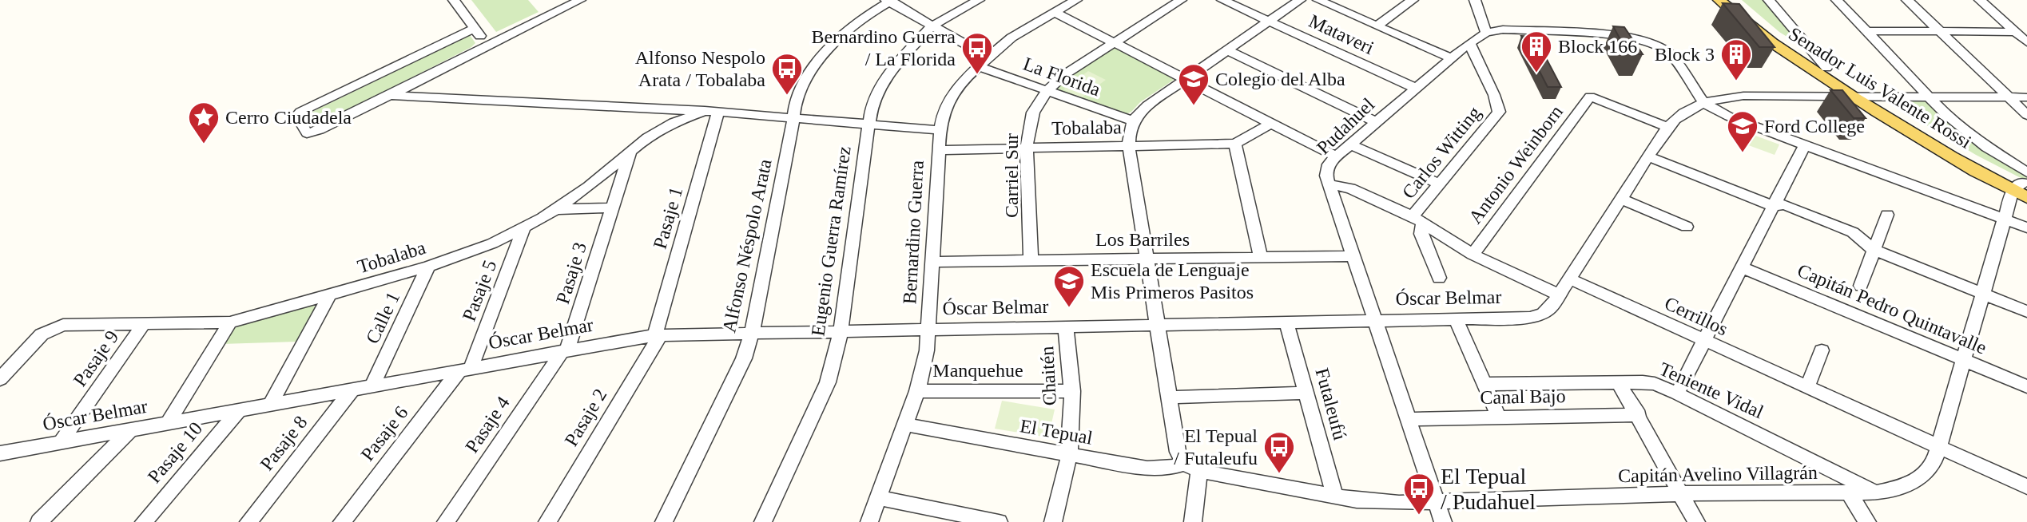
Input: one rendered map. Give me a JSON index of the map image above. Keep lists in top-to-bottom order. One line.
{"streets":{"main road":["Senador Luis Valente Rossi"],"street":["Mataveri","La Florida","Pudahuel","Tobalaba","Carlos Witting","Antonio Weinborn","Carriel Sur","Pasaje 1","Bernardino Guerra","Los Barriles","Eugenio Guerra Ramírez","Alfonso Néspolo Arata","Pasaje 3","Pasaje 5","Óscar Belmar","Capitán Pedro Quintavalle","Cerrillos","Calle 1","Pasaje 9","Manquehue","Chaitén","Teniente Vidal","Canal Bajo","Futaleufú","Pasaje 2","Pasaje 4","El Tepual","Pasaje 6","Pasaje 8","Pasaje 10","Capitán Avelino Villagrán"]},"crossings":[["Mataveri","Pudahuel"],["La Florida","Carriel Sur"],["La Florida","Bernardino Guerra"],["Senador Luis Valente Rossi","Óscar Belmar"],["Senador Luis Valente Rossi","Capitán Avelino Villagrán"],["Pudahuel","Carlos Witting"],["Pudahuel","Los Barriles"],["Pudahuel","Óscar Belmar"],["Pudahuel","Canal Bajo"],["Pudahuel","Capitán Avelino Villagrán"],["Tobalaba","Carriel Sur"],["Tobalaba","Pasaje 1"],["Tobalaba","Bernardino Guerra"],["Tobalaba","Eugenio Guerra Ramírez"],["Tobalaba","Alfonso Néspolo Arata"],["Tobalaba","Pasaje 3"],["Tobalaba","Pasaje 5"],["Tobalaba","Calle 1"],["Tobalaba","Pasaje 9"],["Antonio Weinborn","Óscar Belmar"],["Carriel Sur","Los Barriles"],["Pasaje 1","Óscar Belmar"],["Pasaje 1","Pasaje 2"],["Bernardino Guerra","Los Barriles"],["Bernardino Guerra","Óscar Belmar"],["Bernardino Guerra","Manquehue"],["Bernardino Guerra","El Tepual"],["Eugenio Guerra Ramírez","Óscar Belmar"],["Alfonso Néspolo Arata","Óscar Belmar"],["Pasaje 3","Óscar Belmar"],["Pasaje 3","Pasaje 4"],["Pasaje 5","Óscar Belmar"],["Pasaje 5","Pasaje 6"],["Óscar Belmar","Cerrillos"],["Óscar Belmar","Calle 1"],["Óscar Belmar","Pasaje 9"],["Óscar Belmar","Chaitén"],["Óscar Belmar","Futaleufú"],["Óscar Belmar","Pasaje 2"],["Óscar Belmar","Pasaje 4"],["Óscar Belmar","Pasaje 6"],["Óscar Belmar","Pasaje 8"],["Óscar Belmar","Pasaje 10"],["Capitán Pedro Quintavalle","Capitán Avelino Villagrán"],["Cerrillos","Capitán Avelino Villagrán"],["Manquehue","Chaitén"],["Chaitén","El Tepual"],["Teniente Vidal","Capitán Avelino Villagrán"],["Futaleufú","Capitán Avelino Villagrán"],["El Tepual","Capitán Avelino Villagrán"]],"places":{"building":["Block 166","Block 3"],"bus stop":["Bernardino Guerra / La Florida","Alfonso Nespolo Arata / Tobalaba","El Tepual / Futaleufu","El Tepual / Pudahuel"],"school or university":["Colegio del Alba","Ford College","Escuela de Lenguaje Mis Primeros Pasitos"],"place":["Cerro Ciudadela"]}}
